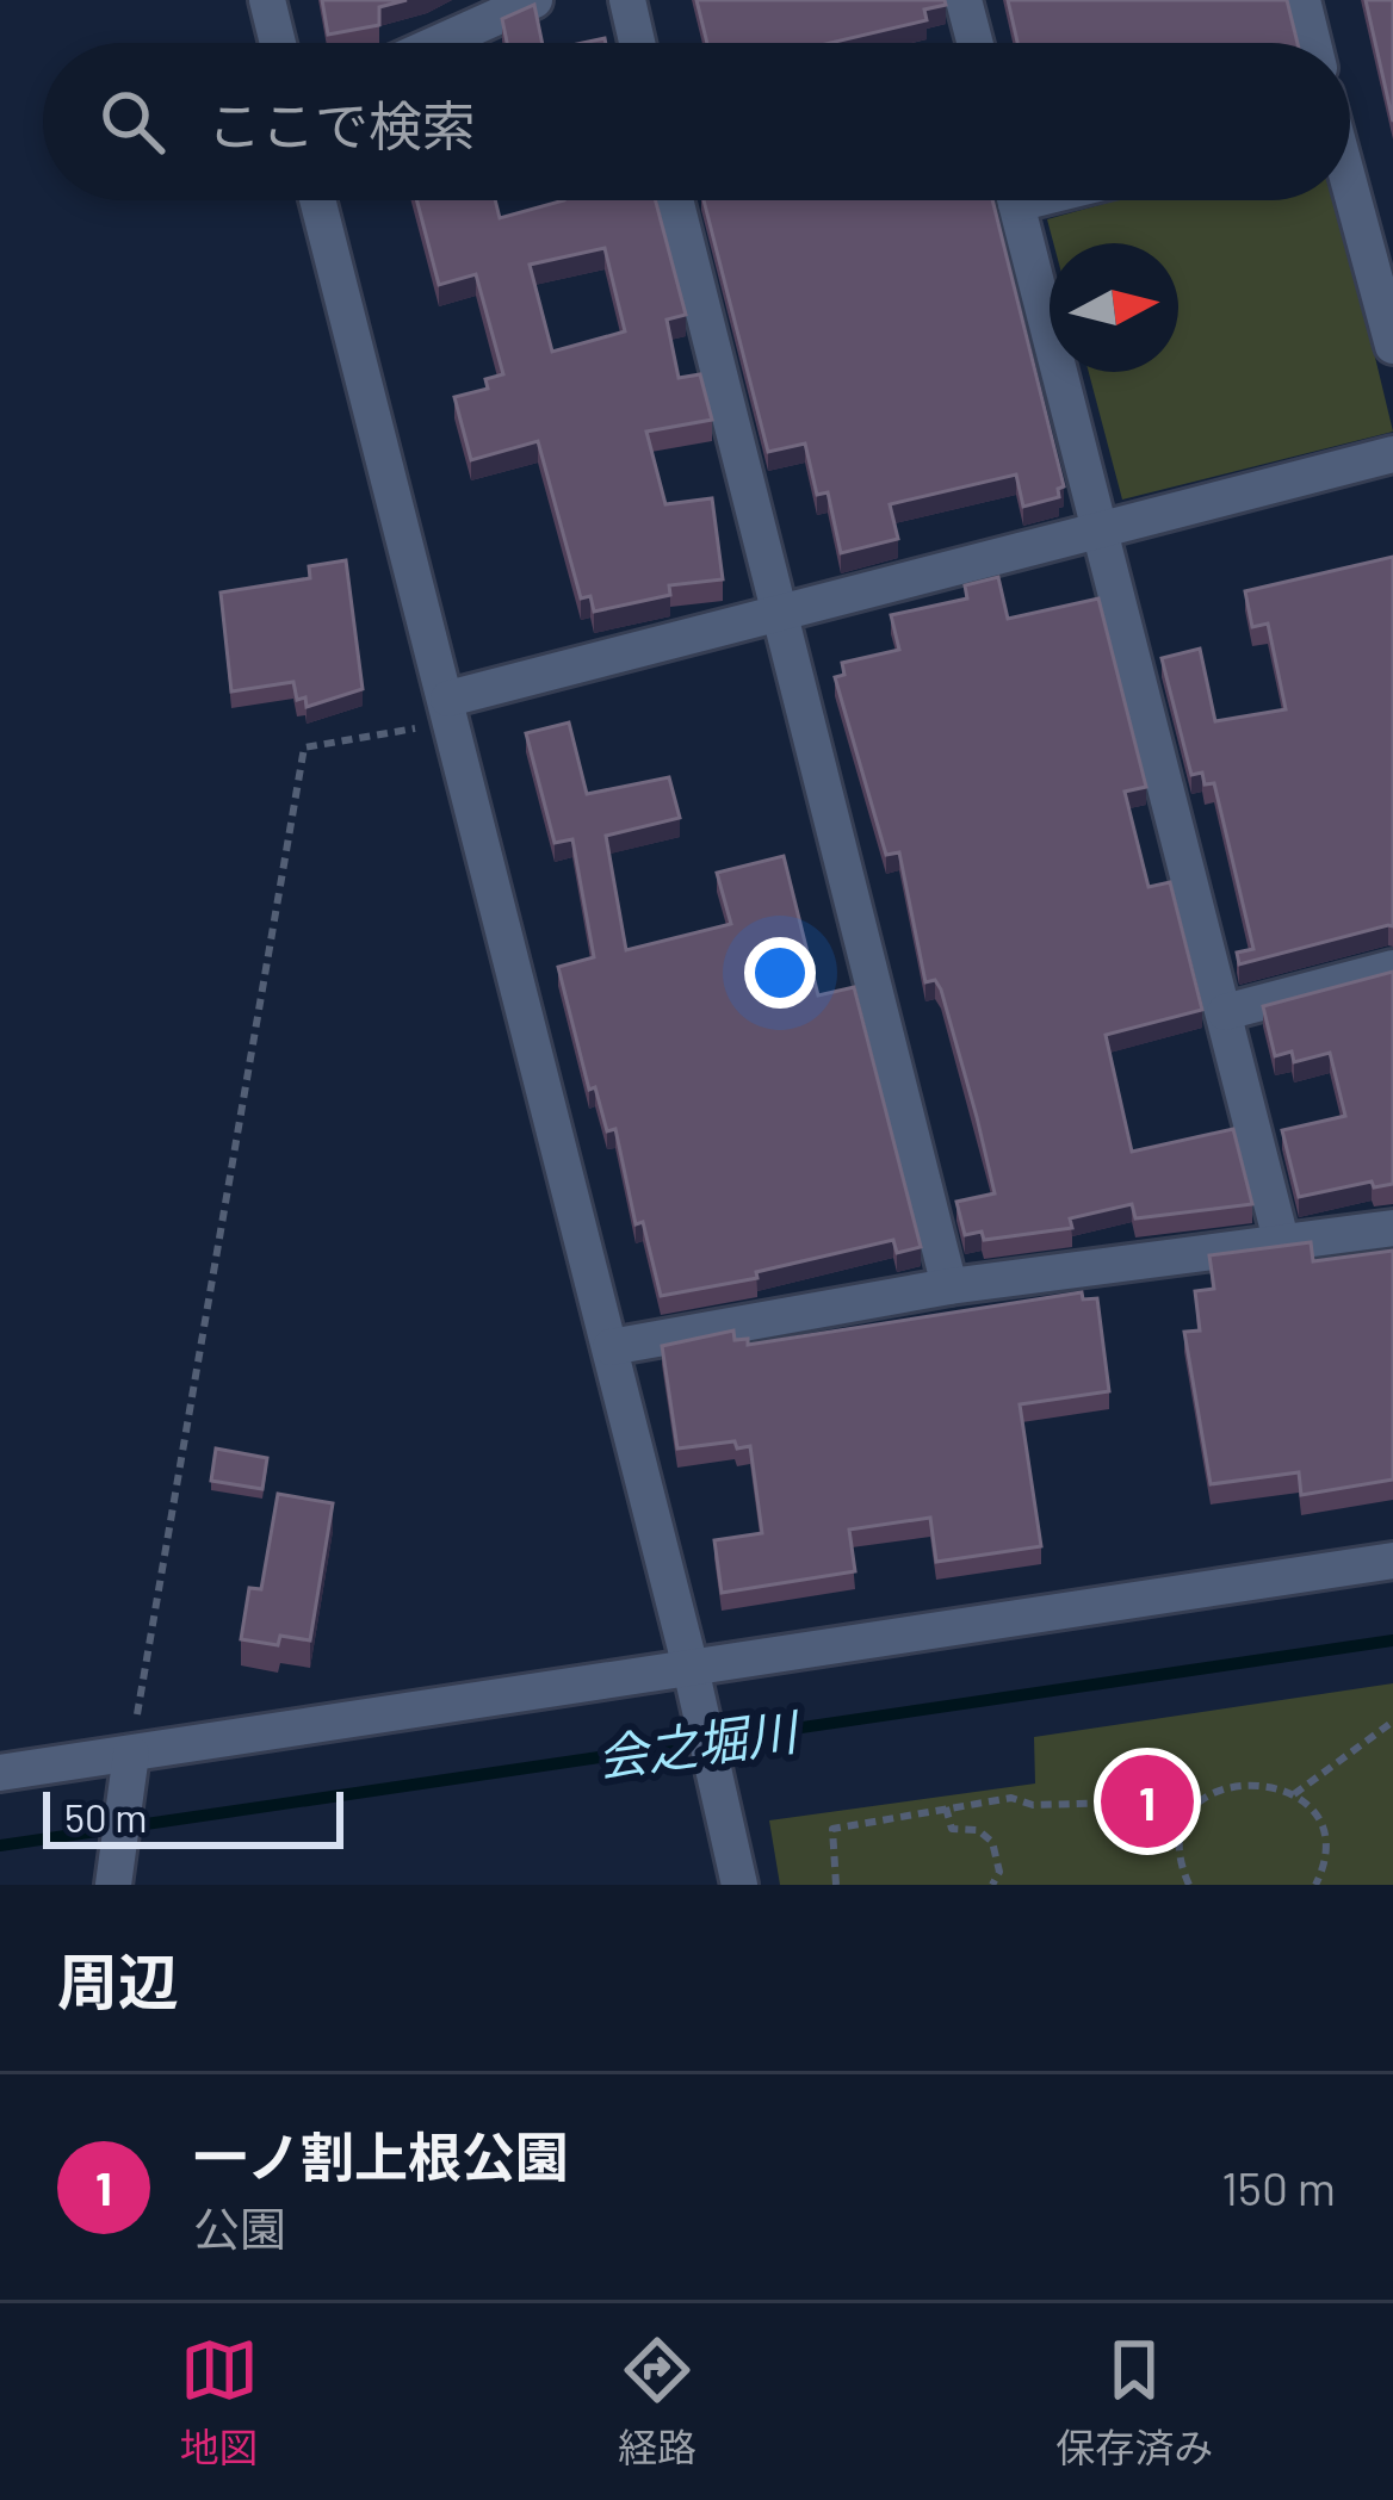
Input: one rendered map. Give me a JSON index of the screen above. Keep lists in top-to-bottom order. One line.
{"water":["会之堀川"],"scale_bar":"50 m","north":"right","page":{"search":"ここで検索","pins":"1","scale":"50 m","heading":"周辺","list":[{"mark":"1","name":"一ノ割上根公園","note":"公園","value":"150 m"}],"nav":["地図","経路","保存済み"]}}
